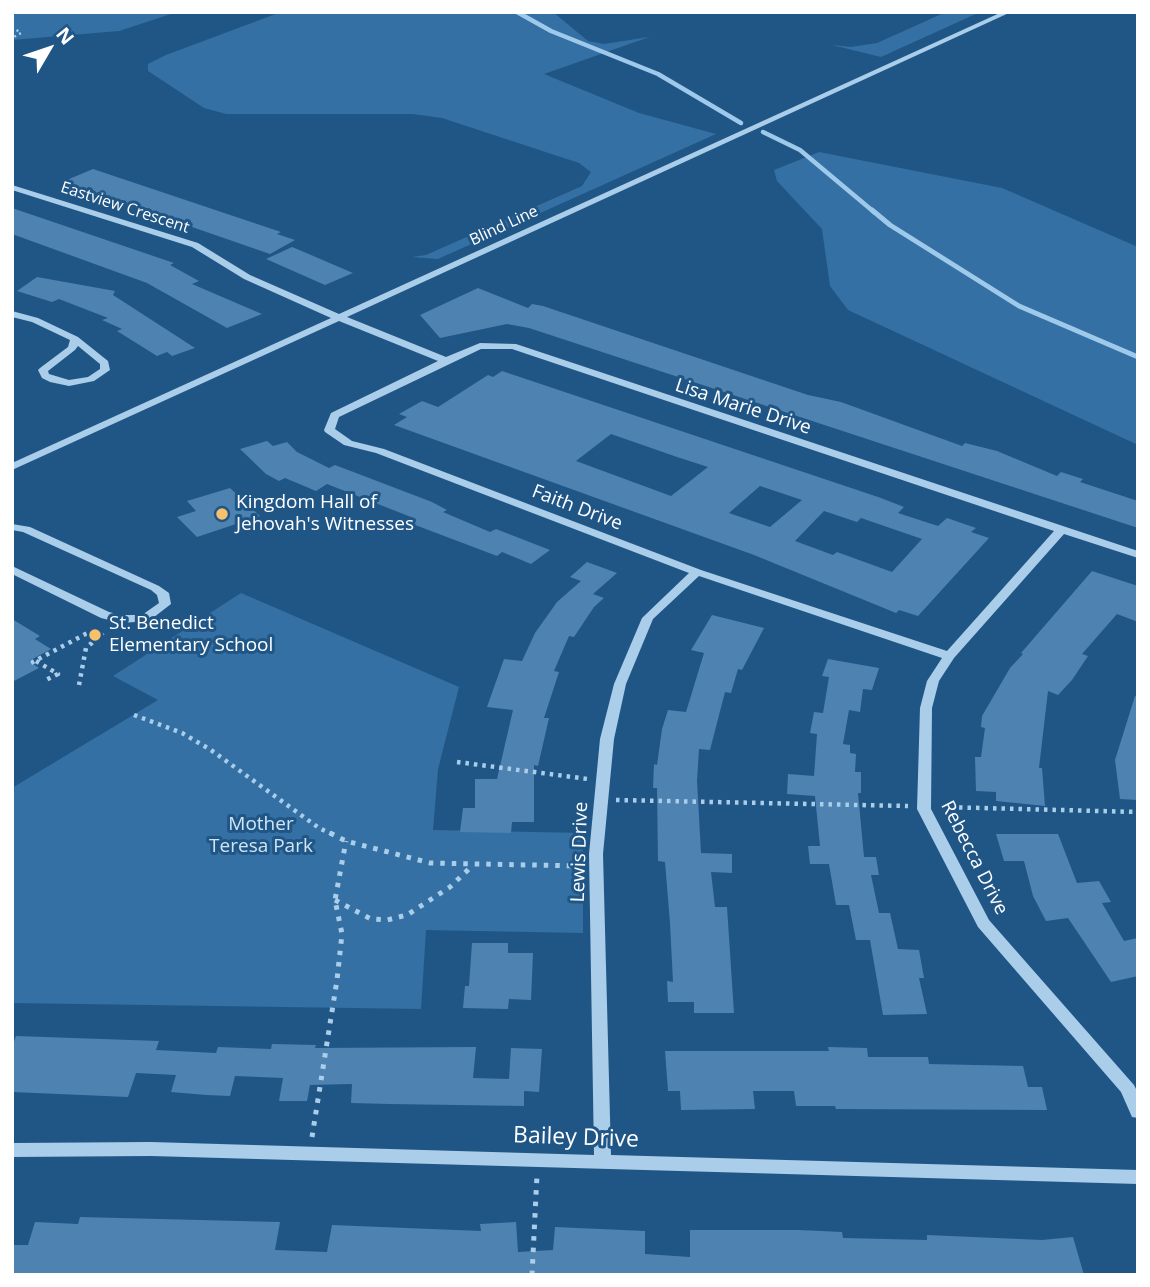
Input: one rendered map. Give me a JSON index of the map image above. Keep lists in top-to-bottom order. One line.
{"streets":{"street":["Eastview Crescent","Blind Line","Lisa Marie Drive","Faith Drive","Lewis Drive","Rebecca Drive","Bailey Drive"]},"crossings":[["Eastview Crescent","Blind Line"],["Lisa Marie Drive","Faith Drive"],["Lisa Marie Drive","Rebecca Drive"],["Faith Drive","Lewis Drive"],["Faith Drive","Rebecca Drive"],["Lewis Drive","Bailey Drive"]],"parks":["Mother Teresa Park"],"places":["Kingdom Hall of Jehovah's Witnesses","St. Benedict Elementary School"],"north":"top right"}
